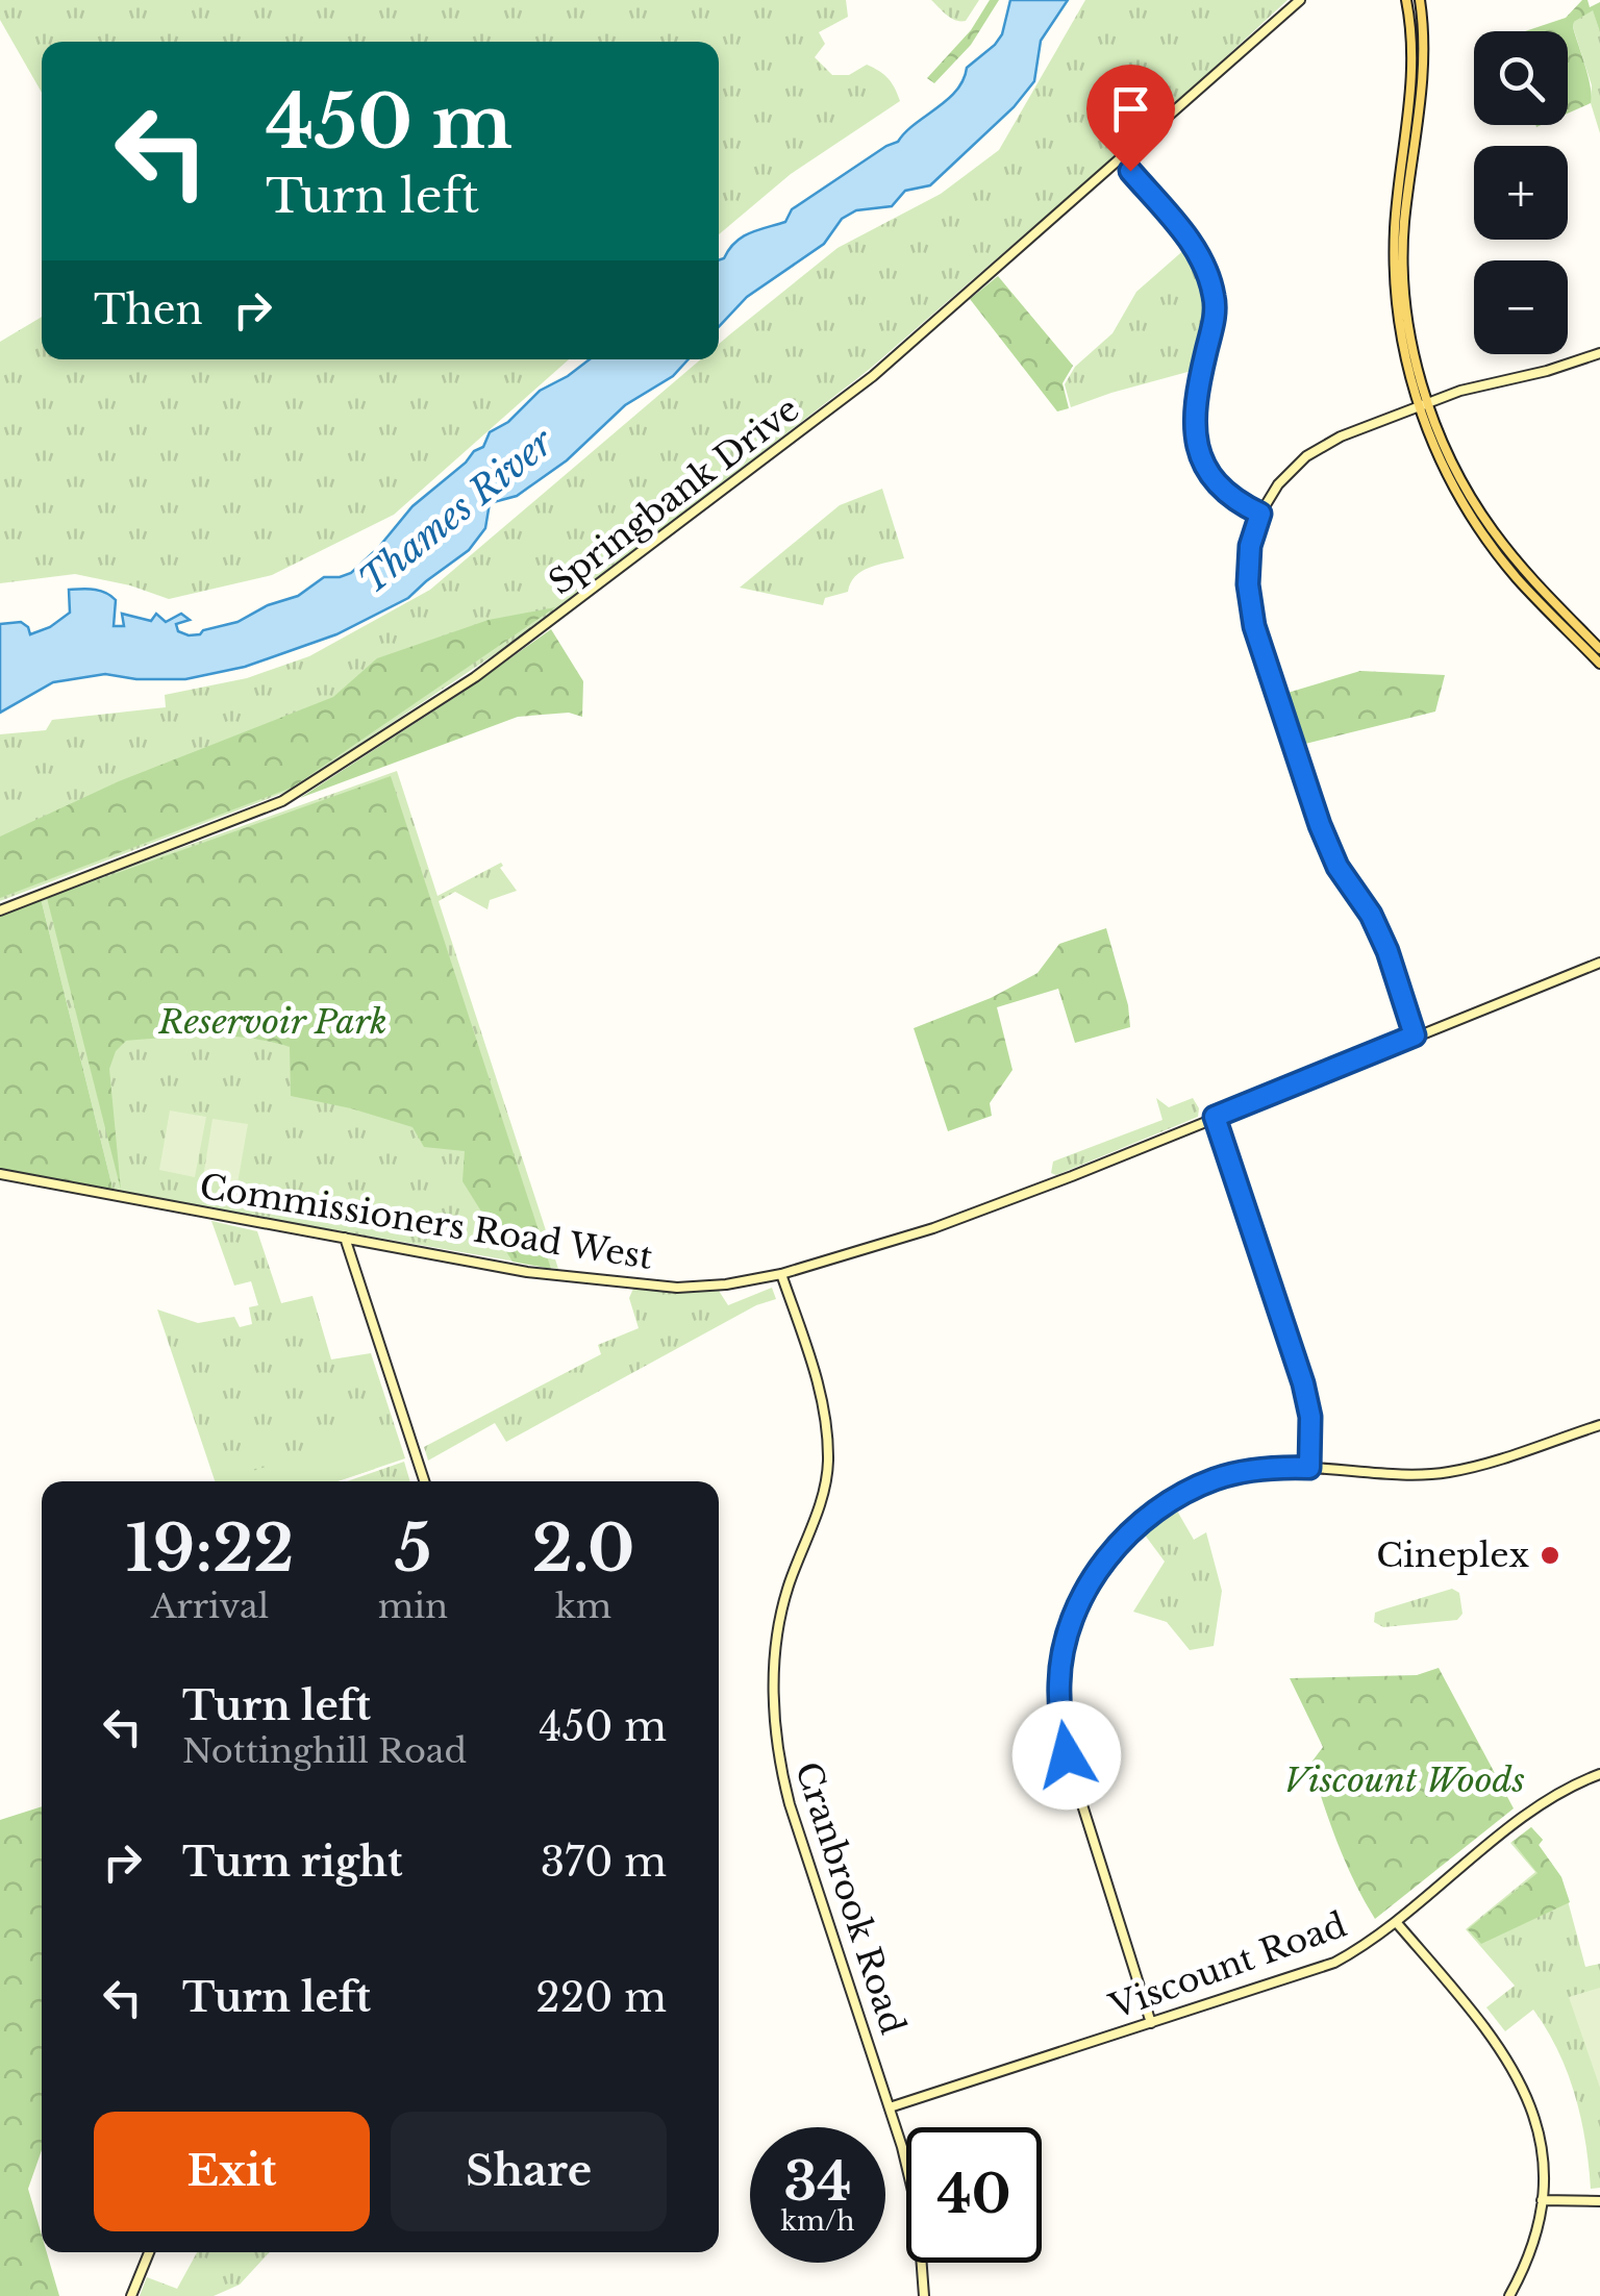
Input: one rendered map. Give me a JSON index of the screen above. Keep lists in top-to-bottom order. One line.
{"streets":{"street":["Springbank Drive","Commissioners Road West","Cranbrook Road","Viscount Road"]},"crossings":[["Commissioners Road West","Cranbrook Road"],["Cranbrook Road","Viscount Road"]],"water":["Thames River"],"parks":["Reservoir Park","Viscount Woods"],"places":["Cineplex"],"page":{"map_buttons":["+","−"],"turn":["450 m","Turn left"],"then":"Then","eta":["19:22","Arrival","5","min","2.0","km"],"list":[{"name":"Turn left","note":"Nottinghill Road","value":"450 m"},{"name":"Turn right","value":"370 m"},{"name":"Turn left","value":"220 m"}],"buttons":["Exit","Share"],"speed":"34 km/h","limit":"40"}}
